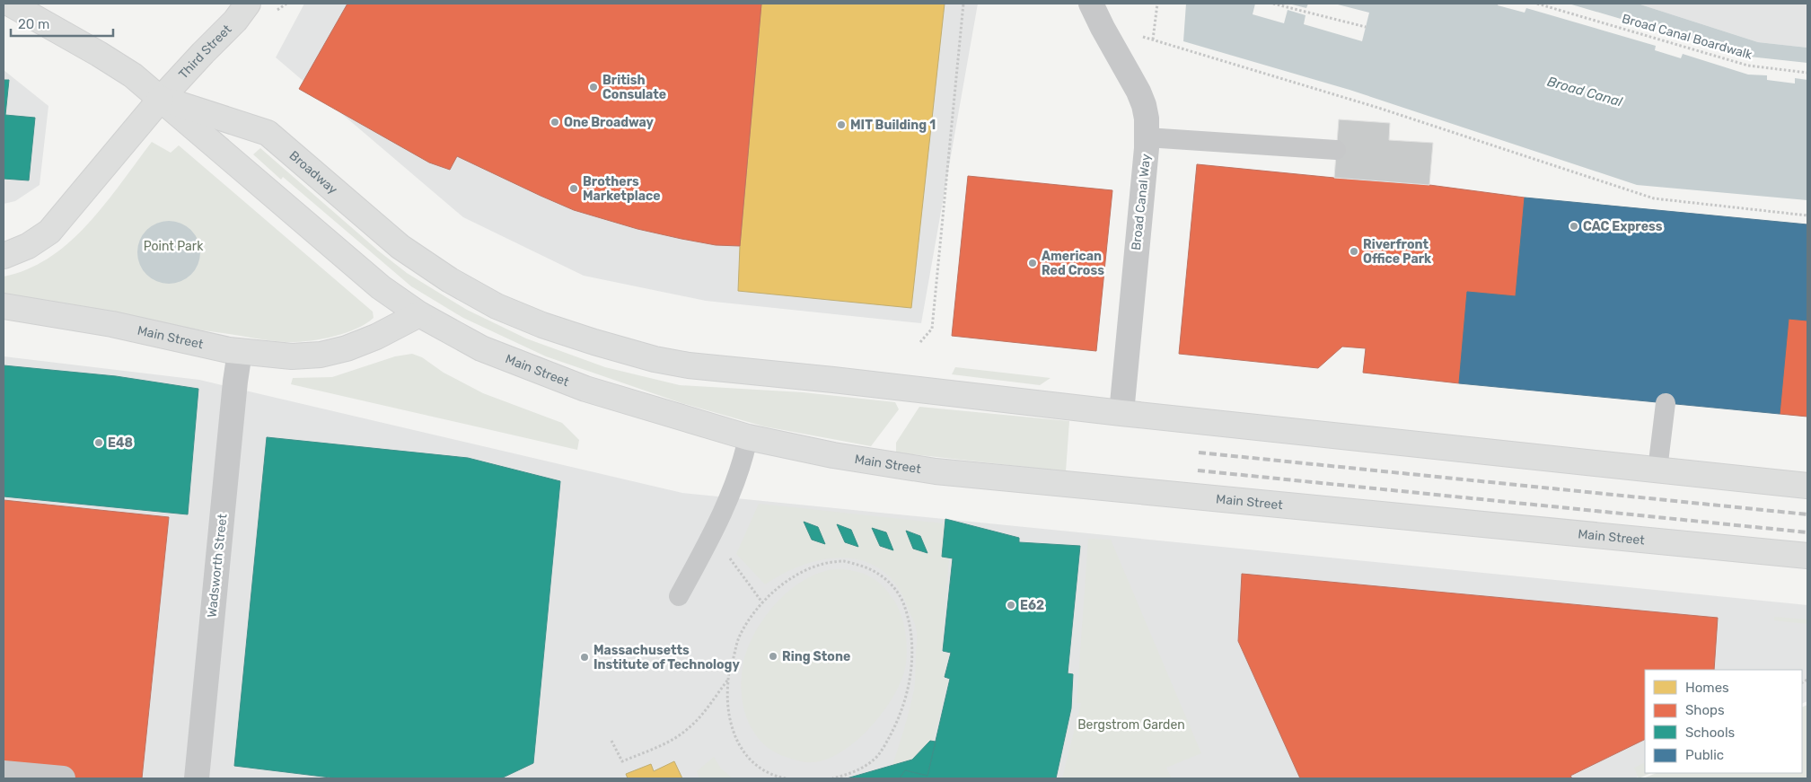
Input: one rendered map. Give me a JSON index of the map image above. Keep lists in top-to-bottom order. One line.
{"streets":{"main road":["Third Street","Broadway","Main Street"],"street":["Broad Canal Way","Wadsworth Street"],"path":["Broad Canal Boardwalk"]},"crossings":[["Third Street","Broadway"],["Broadway","Broad Canal Way"],["Broadway","Main Street"],["Main Street","Wadsworth Street"]],"water":["Broad Canal"],"parks":["Point Park","Bergstrom Garden"],"places":["British Consulate","One Broadway","MIT Building 1","Brothers Marketplace","CAC Express","Riverfront Office Park","American Red Cross","E48","E62","Ring Stone","Massachusetts Institute of Technology"],"legend":["Homes","Shops","Schools","Public"],"scale_bar":"20 m"}
